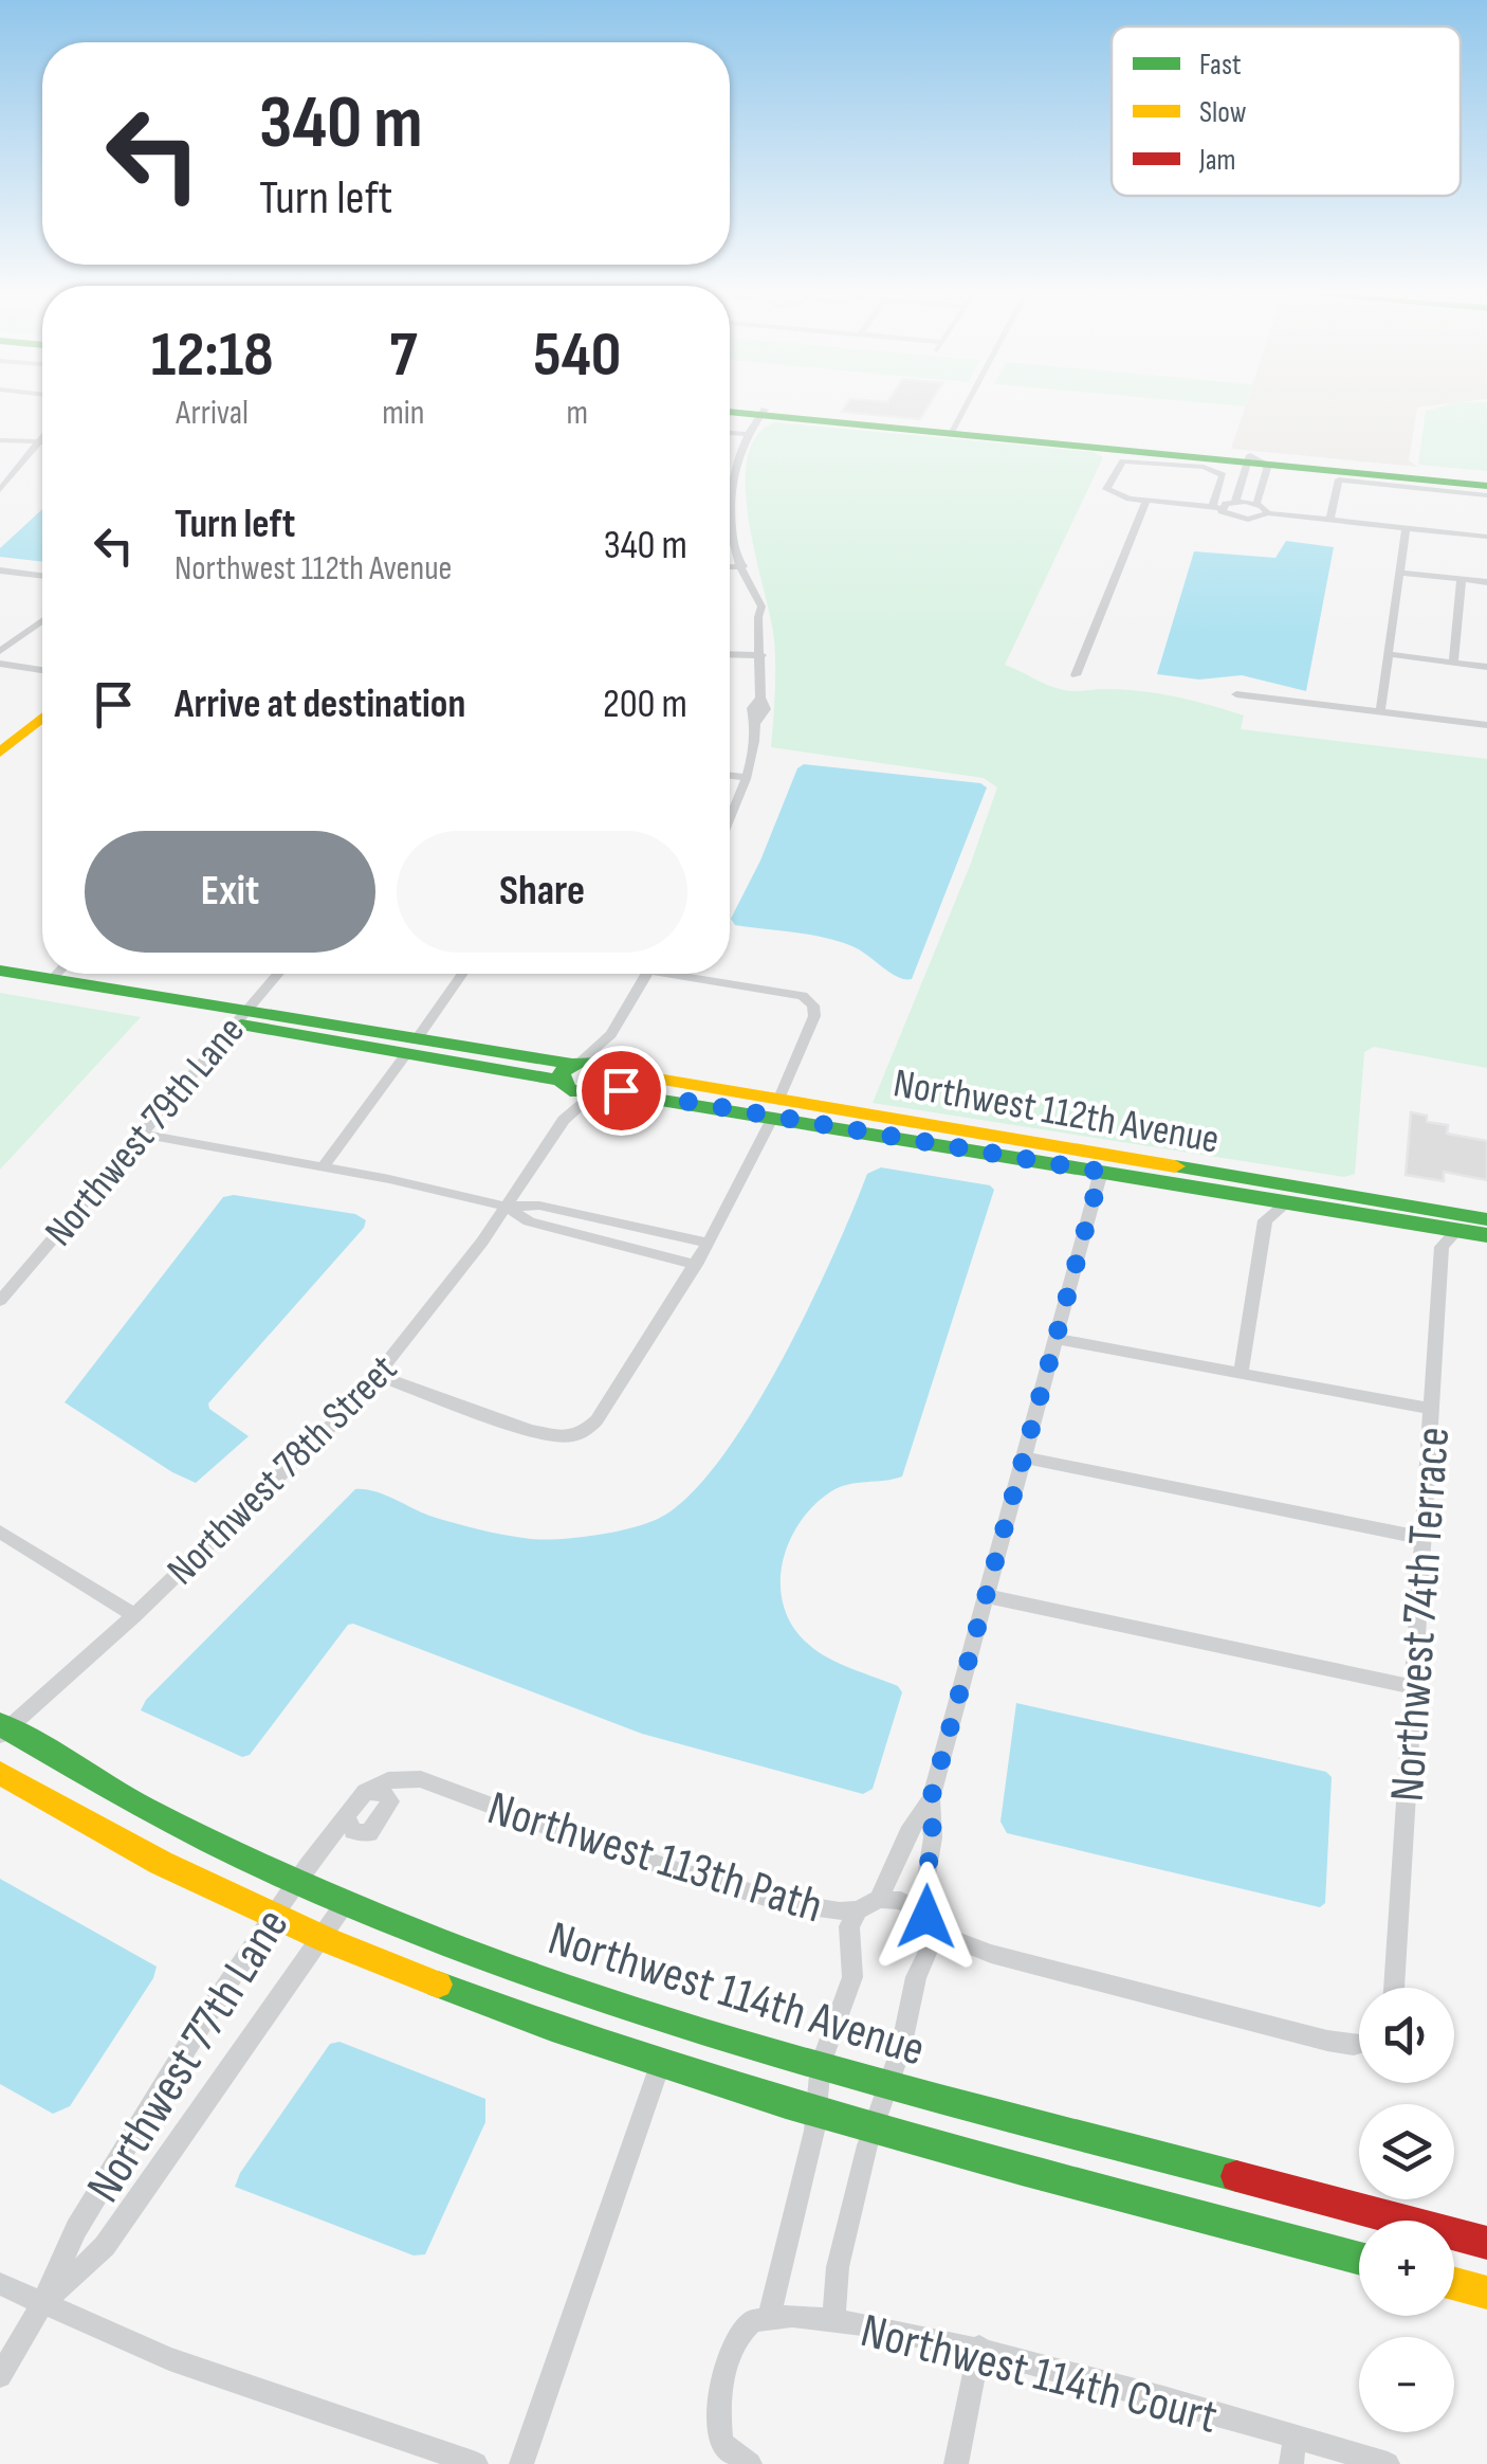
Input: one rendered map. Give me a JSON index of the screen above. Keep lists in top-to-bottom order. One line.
{"streets":{"street":["Northwest 112th Avenue","Northwest 79th Lane","Northwest 78th Street","Northwest 74th Terrace","Northwest 113th Path","Northwest 114th Avenue","Northwest 77th Lane","Northwest 114th Court"]},"crossings":[["Northwest 112th Avenue","Northwest 78th Street"],["Northwest 112th Avenue","Northwest 74th Terrace"],["Northwest 78th Street","Northwest 114th Avenue"],["Northwest 113th Path","Northwest 77th Lane"],["Northwest 114th Avenue","Northwest 77th Lane"]],"legend":["Fast","Slow","Jam"],"page":{"turn":["340 m","Turn left"],"eta":["12:18","Arrival","7","min","540","m"],"list":[{"name":"Turn left","note":"Northwest 112th Avenue","value":"340 m"},{"name":"Arrive at destination","value":"200 m"}],"buttons":["Exit","Share"],"map_buttons":["+","−"]}}
